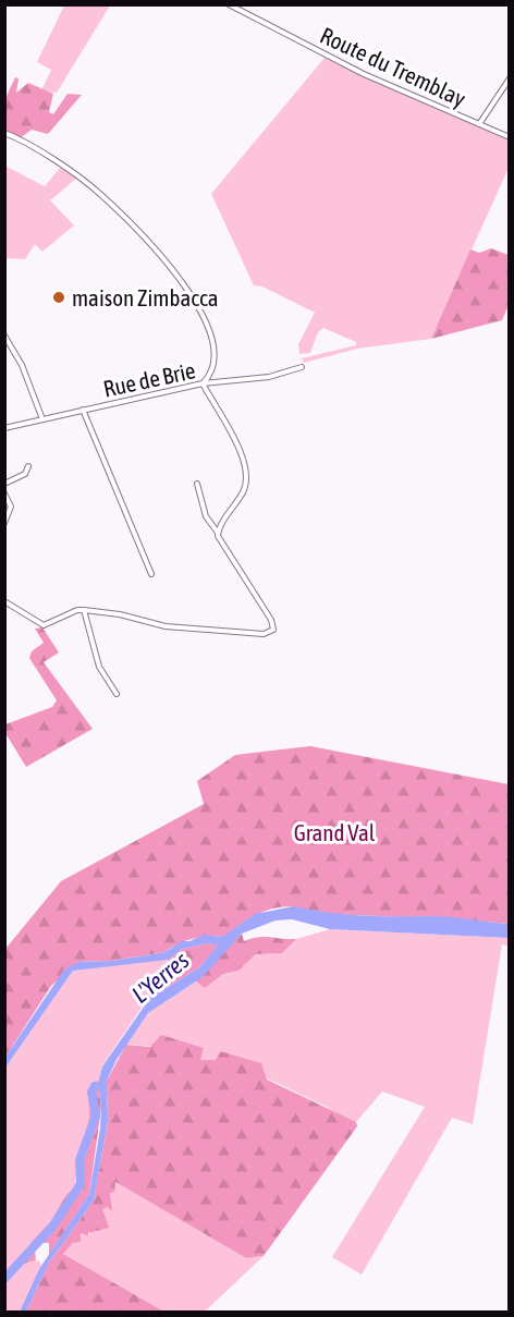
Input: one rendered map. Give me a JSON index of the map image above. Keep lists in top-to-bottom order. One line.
{"streets":{"street":["Route du Tremblay","Rue de Brie"]},"water":["L'Yerres"],"parks":["Grand Val"],"places":["maison Zimbacca"]}
